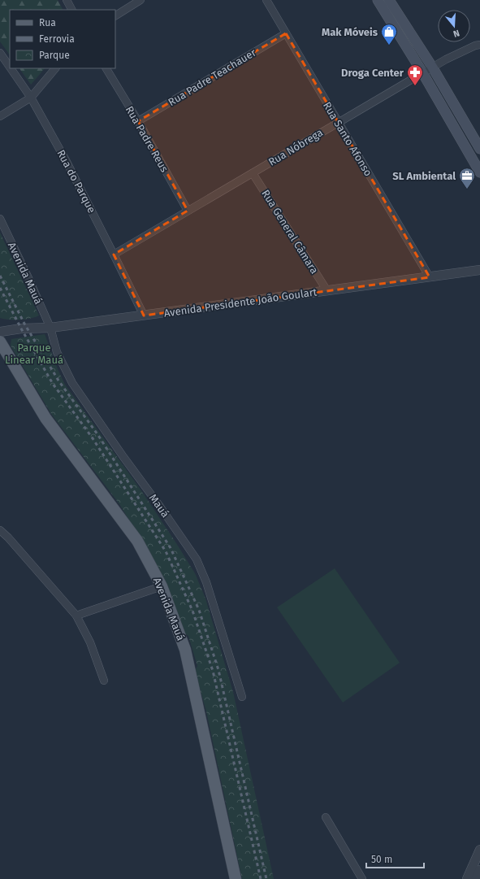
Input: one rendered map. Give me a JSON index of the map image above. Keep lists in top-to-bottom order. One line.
{"streets":{"main road":["Avenida Mauá"],"street":["Rua Padre Teachauer","Rua Padre Reus","Rua Santo Afonso","Rua Nóbrega","Rua do Parque","Rua General Câmara","Avenida Presidente João Goulart","Mauá"]},"crossings":[["Rua Padre Teachauer","Rua Padre Reus"],["Rua Padre Teachauer","Rua Santo Afonso"],["Rua Padre Reus","Rua Nóbrega"],["Rua Santo Afonso","Rua Nóbrega"],["Rua Santo Afonso","Avenida Presidente João Goulart"],["Rua Nóbrega","Rua do Parque"],["Rua Nóbrega","Rua General Câmara"],["Rua do Parque","Avenida Presidente João Goulart"],["Rua General Câmara","Avenida Presidente João Goulart"],["Avenida Mauá","Avenida Presidente João Goulart"],["Avenida Mauá","Mauá"],["Avenida Presidente João Goulart","Mauá"]],"parks":["Parque Linear Mauá"],"places":{"shop":["Mak Móveis"],"pharmacy":["Droga Center"],"office":["SL Ambiental"]},"legend":["Rua","Ferrovia","Parque"],"scale_bar":"50 m","north":"bottom"}
